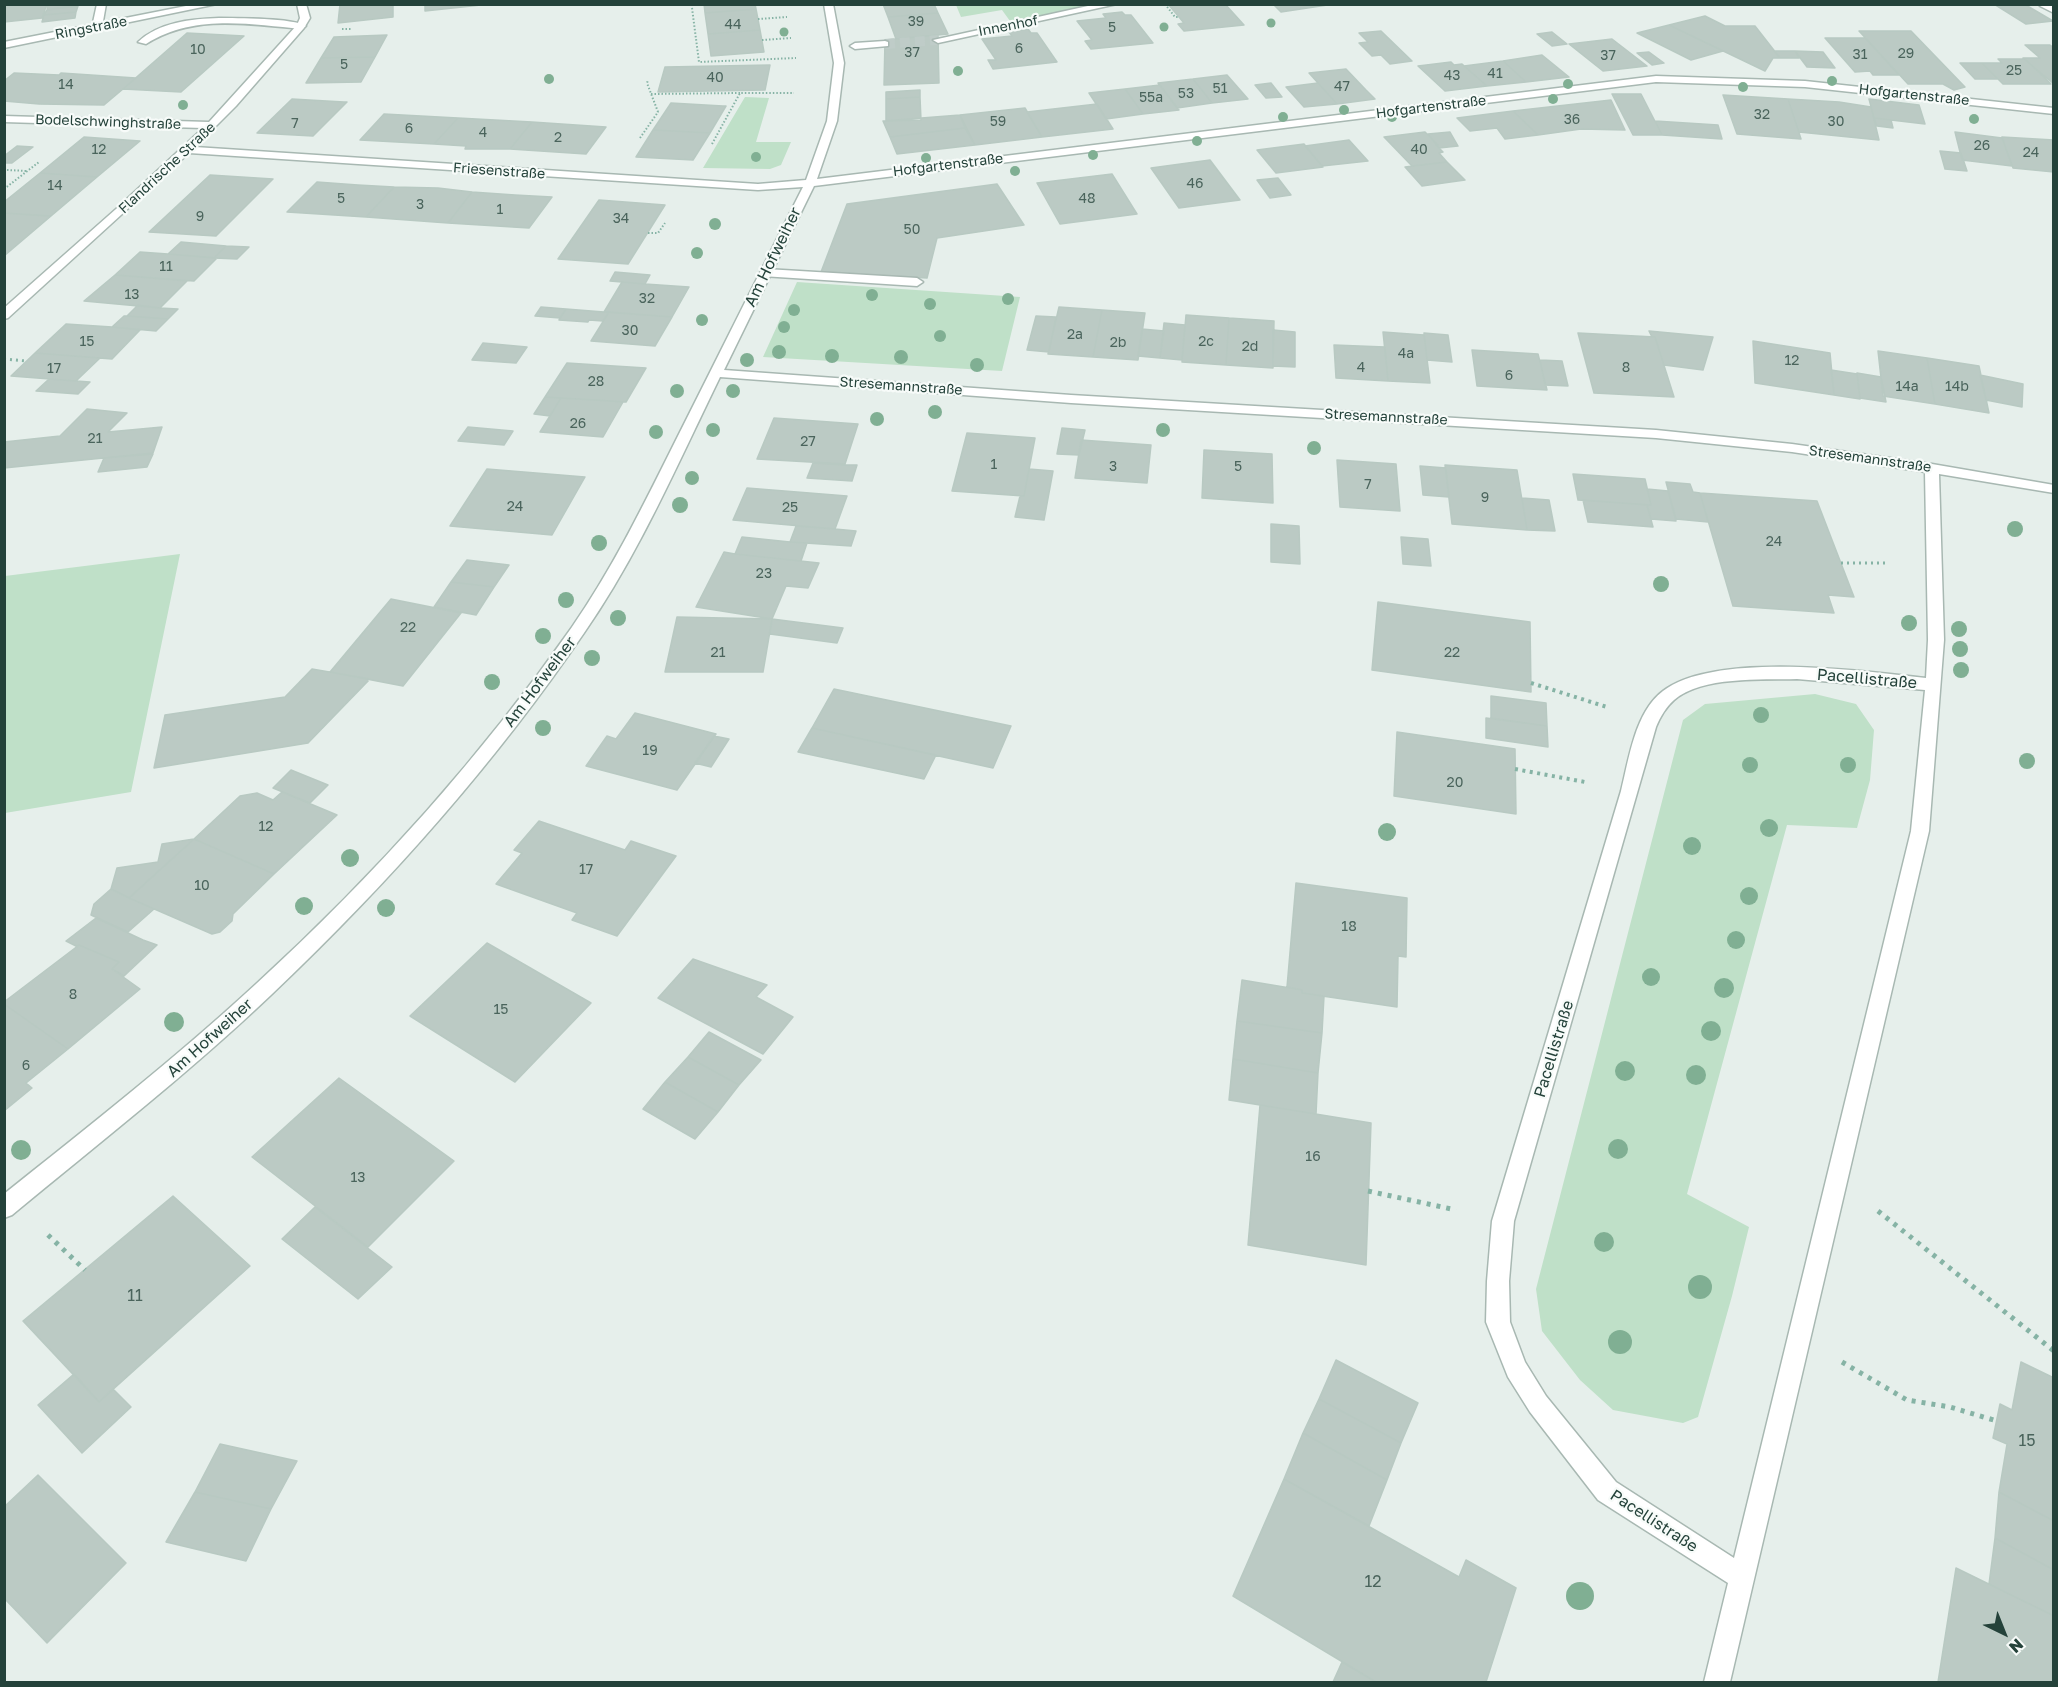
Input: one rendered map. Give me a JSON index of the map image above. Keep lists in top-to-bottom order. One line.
{"streets":{"street":["Innenhof","Ringstraße","Hofgartenstraße","Bodelschwinghstraße","Flandrische Straße","Friesenstraße","Am Hofweiher","Stresemannstraße","Pacellistraße"]},"crossings":[["Hofgartenstraße","Friesenstraße"],["Hofgartenstraße","Am Hofweiher"],["Bodelschwinghstraße","Flandrische Straße"],["Flandrische Straße","Friesenstraße"],["Friesenstraße","Am Hofweiher"],["Am Hofweiher","Stresemannstraße"],["Stresemannstraße","Pacellistraße"]],"house_numbers":["39","44","5","6","10","37","29","31","37","5","25","41","43","40","14","47","51","53","55a","32","36","59","30","7","6","4","2","26","12","40","24","46","14","5","48","3","1","9","34","50","11","13","32","30","2a","15","2c","2b","2d","4a","12","4","8","17","6","28","14a","14b","26","21","27","1","3","5","7","9","24","25","24","23","22","21","22","19","20","12","17","10","18","8","15","6","16","13","11","15","12"],"north":"bottom right"}
